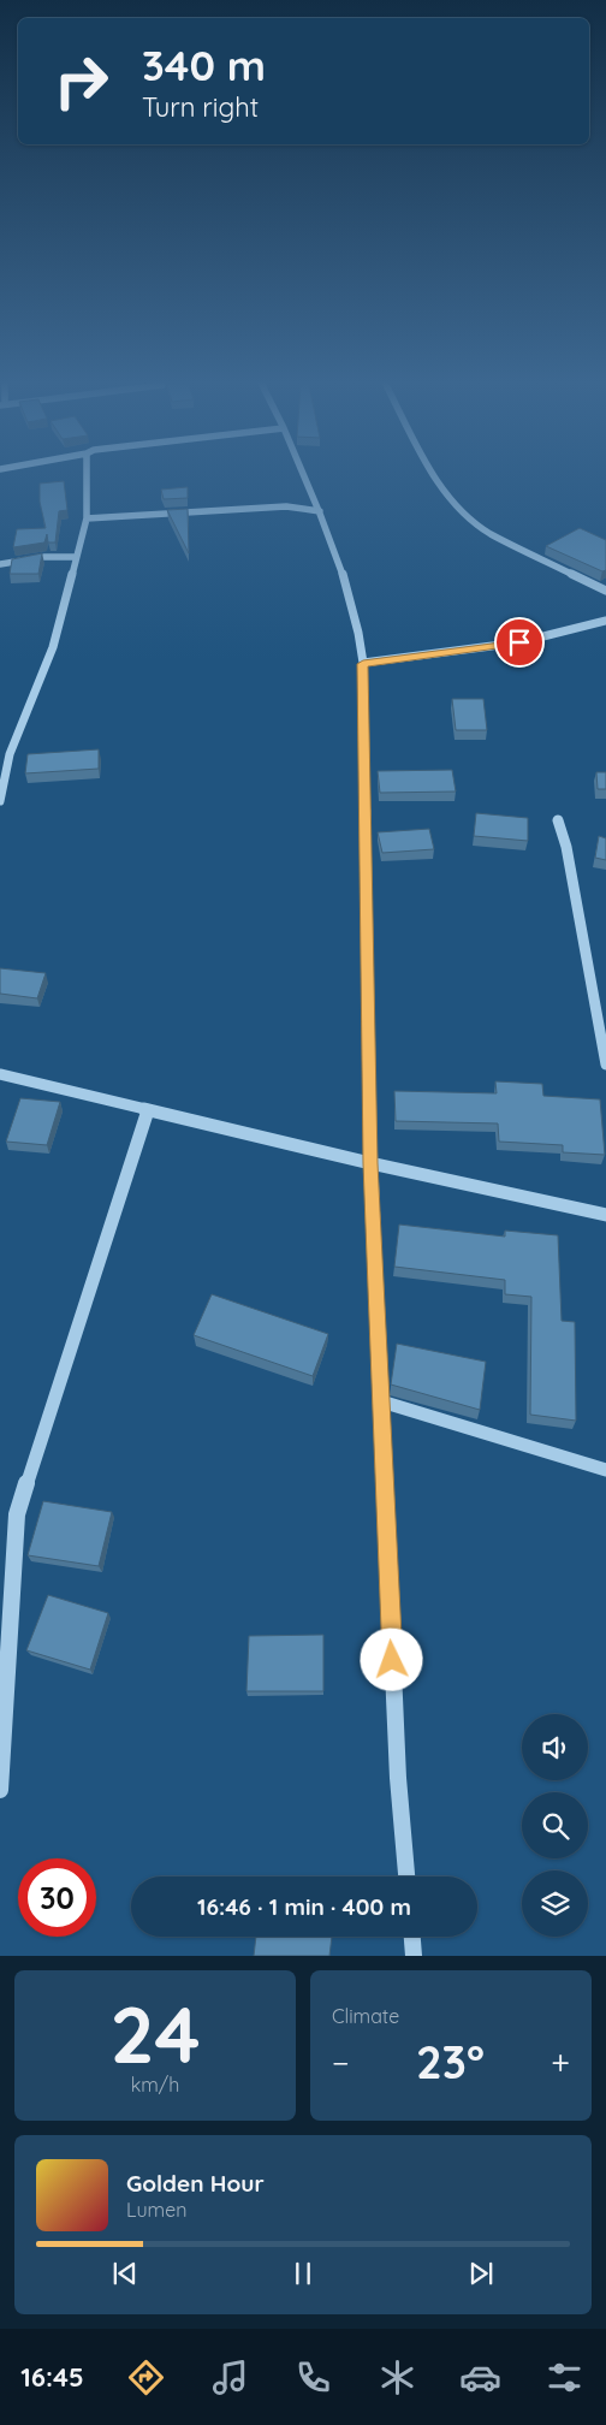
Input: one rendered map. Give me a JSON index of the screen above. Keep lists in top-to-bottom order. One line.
{"page":{"turn":["340 m","Turn right"],"limit":"30","trip":"16:46 · 1 min · 400 m","tile":[["24","km/h"],"Climate"],"heat":["−","23°","+"],"song":["Golden Hour","Lumen"],"tabs":"16:45"}}
